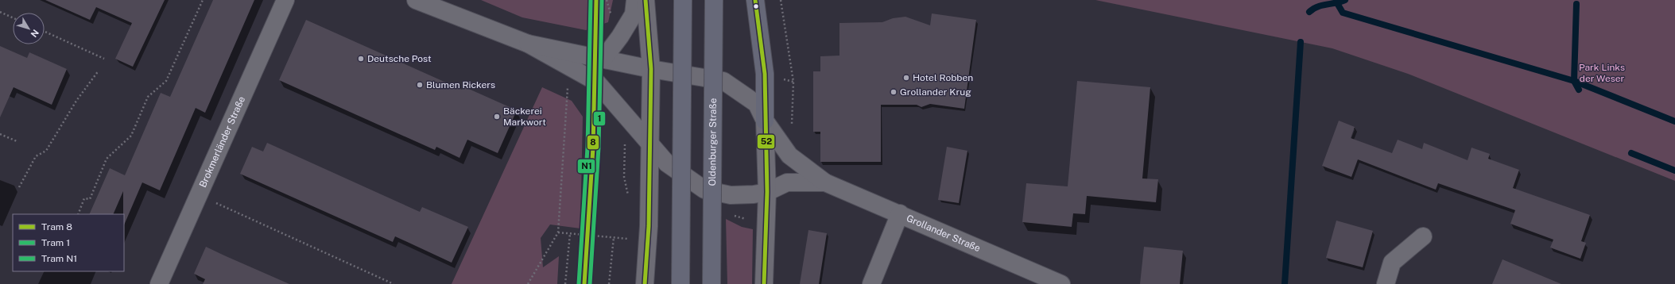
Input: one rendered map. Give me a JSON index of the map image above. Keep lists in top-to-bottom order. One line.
{"streets":{"highway":["Oldenburger Straße"],"street":["Brokmerländer Straße","Grollander Straße"]},"parks":["Park Links der Weser"],"places":["Deutsche Post","Hotel Robben","Blumen Rickers","Grollander Krug","Bäckerei Markwort"],"lines":["tram line 8","tram line 1","tram line N1","transit line 52"],"legend":["Tram 8","Tram 1","Tram N1"],"north":"bottom right"}
